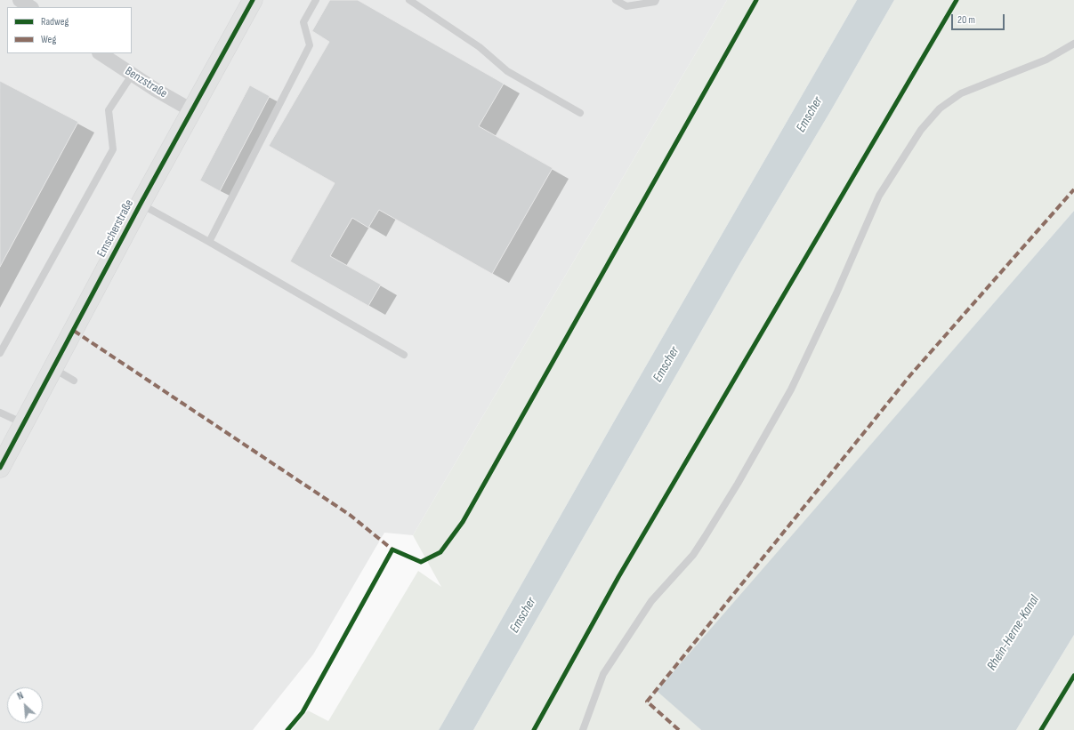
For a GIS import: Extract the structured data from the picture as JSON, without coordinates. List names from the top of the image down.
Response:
{
  "streets": {
    "street": ["Benzstraße", "Emscherstraße"]
  },
  "crossings": [
    ["Benzstraße", "Emscherstraße"]
  ],
  "water": ["Emscher", "Rhein-Herne-Kanal"],
  "legend": ["Radweg", "Weg"],
  "scale_bar": "20 m",
  "north": "top left"
}
